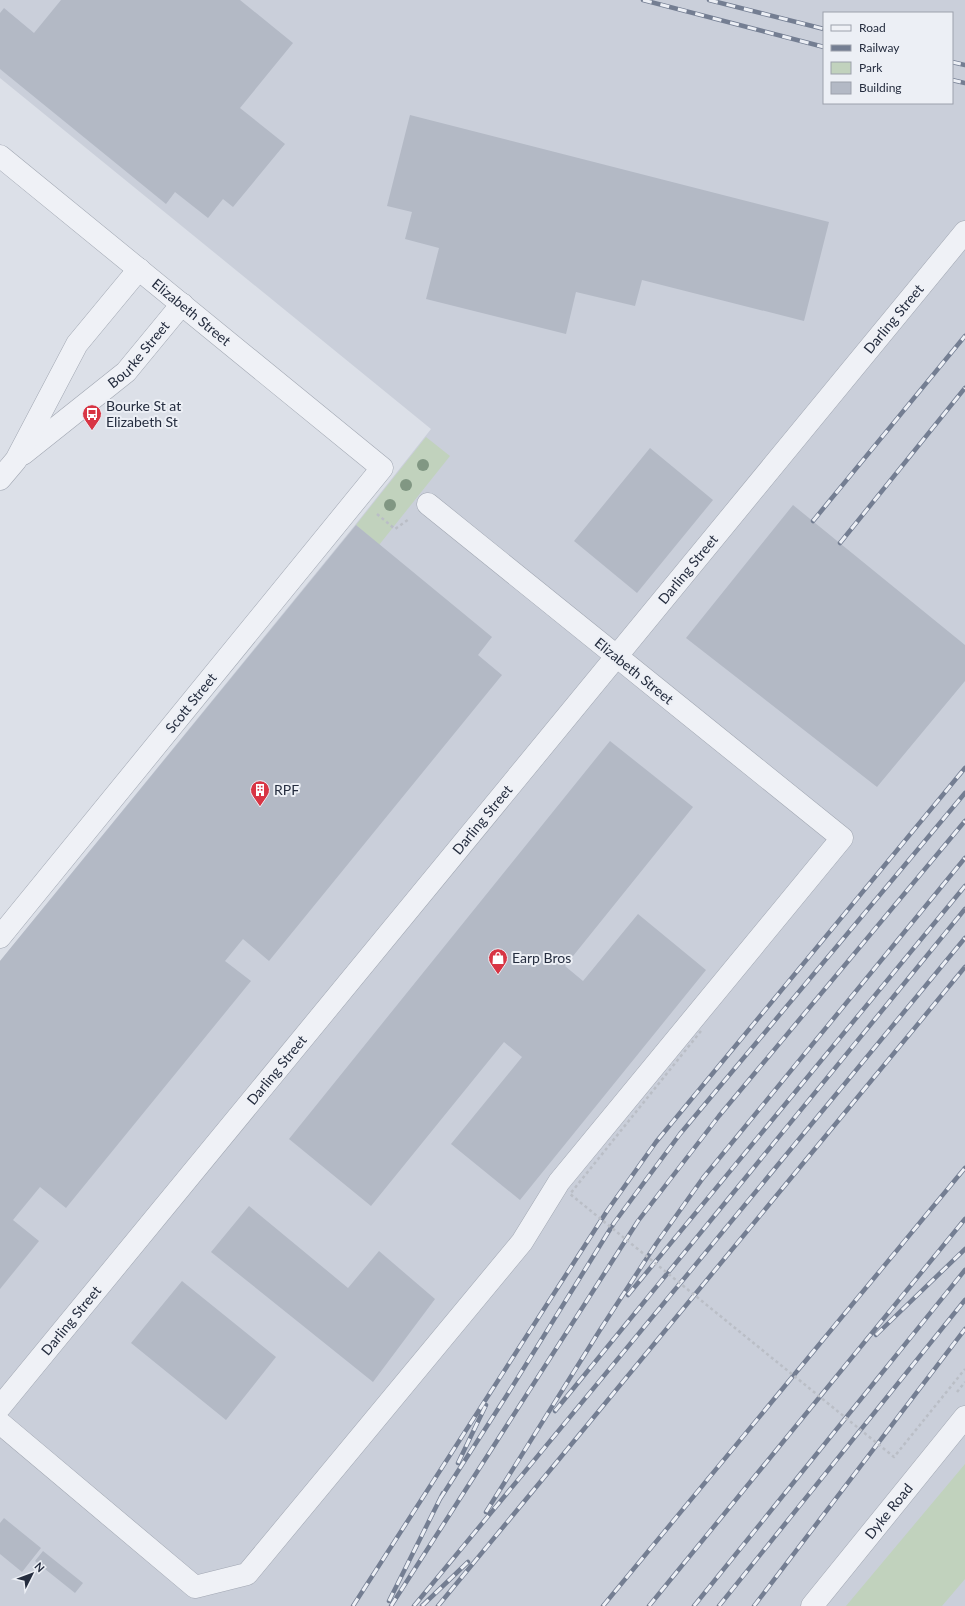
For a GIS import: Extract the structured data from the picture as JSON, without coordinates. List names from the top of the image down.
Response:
{
  "streets": {
    "street": [
      "Elizabeth Street",
      "Darling Street",
      "Bourke Street",
      "Scott Street",
      "Dyke Road"
    ]
  },
  "crossings": [
    ["Elizabeth Street", "Darling Street"],
    ["Elizabeth Street", "Bourke Street"],
    ["Elizabeth Street", "Scott Street"]
  ],
  "places": {
    "bus stop": ["Bourke St at Elizabeth St"],
    "building": ["RPF"],
    "shop": ["Earp Bros"]
  },
  "legend": [
    "Road",
    "Railway",
    "Park",
    "Building"
  ],
  "north": "top right"
}
